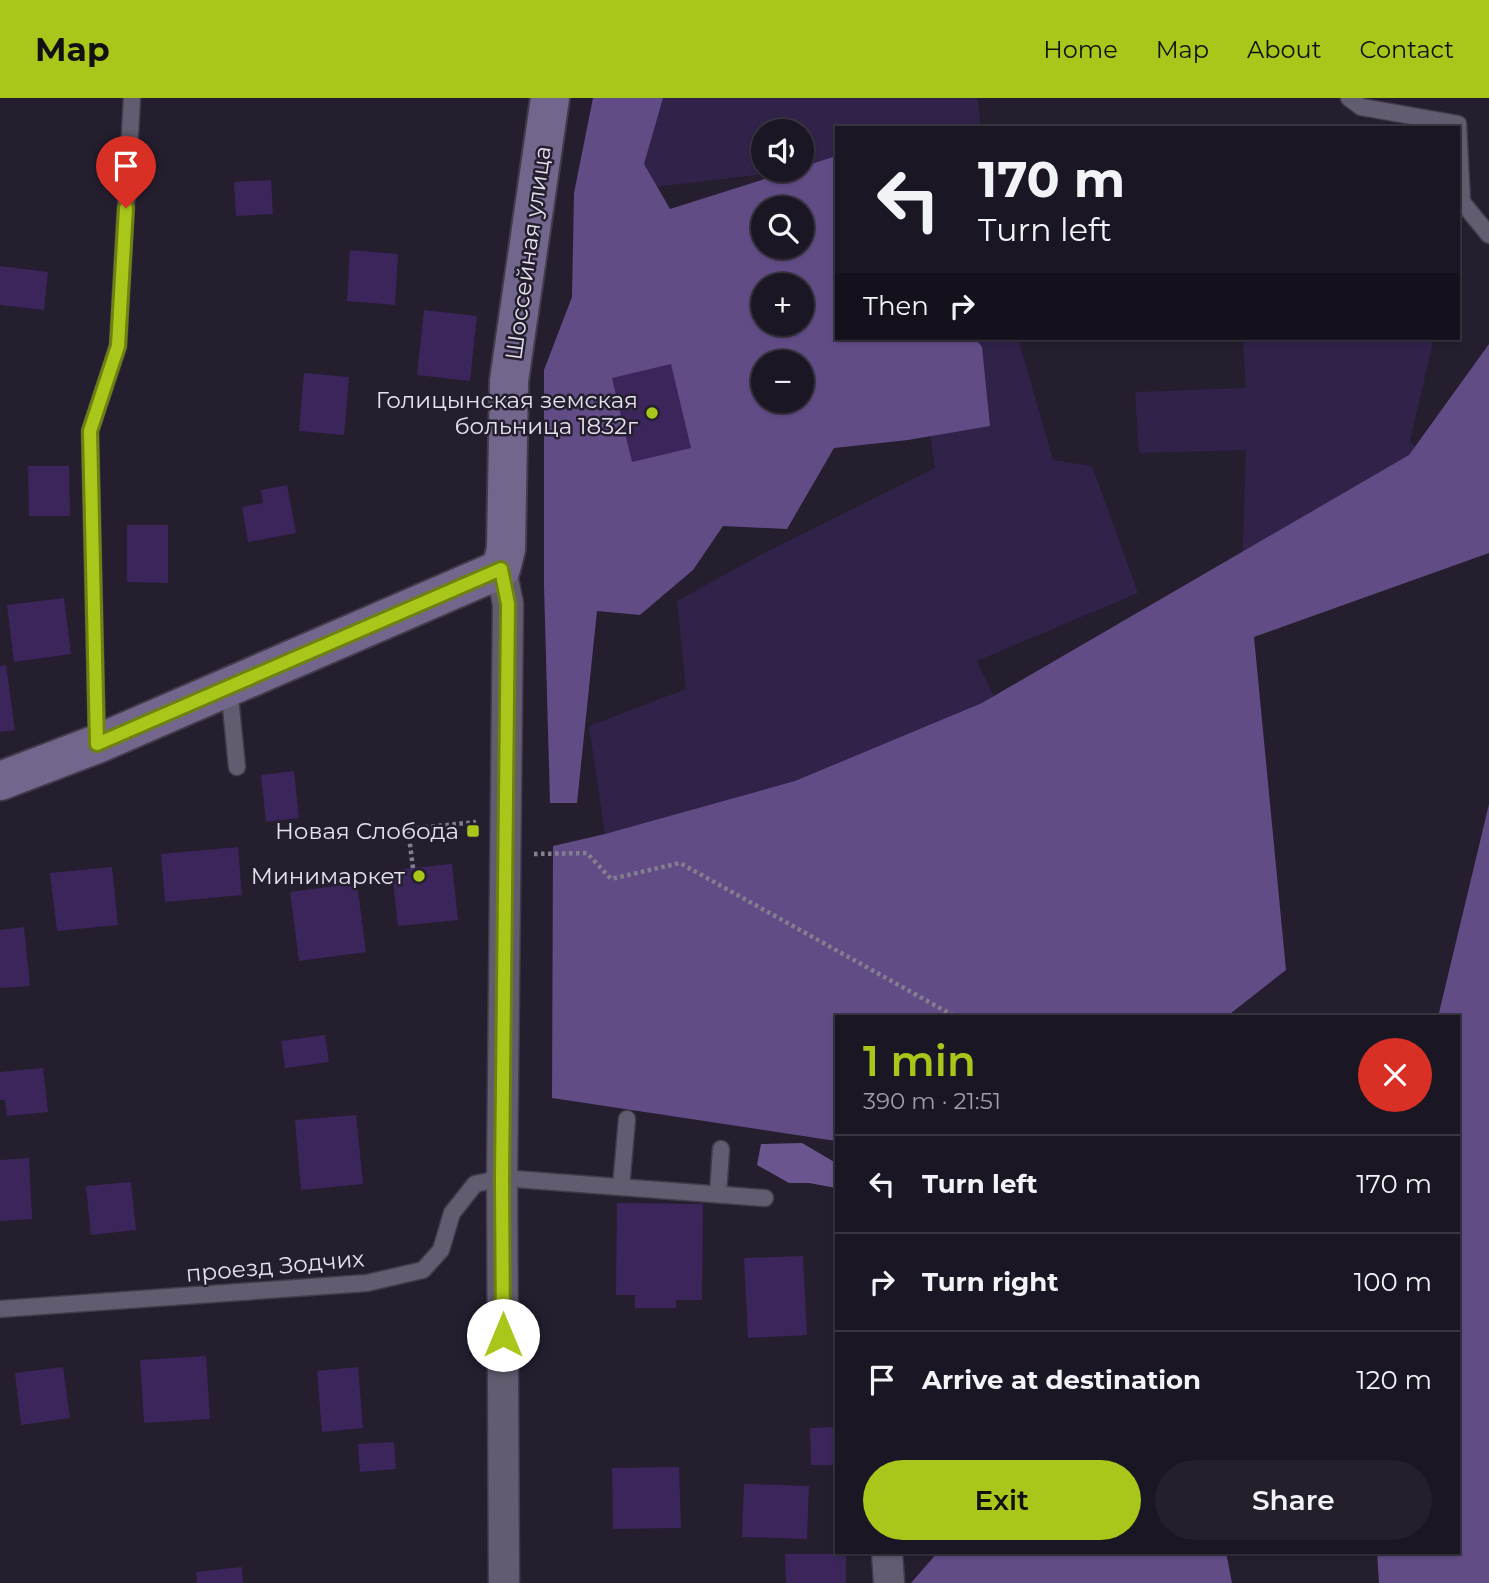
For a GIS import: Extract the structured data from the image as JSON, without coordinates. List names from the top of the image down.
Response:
{
  "streets": {
    "street": ["Шоссейная улица"],
    "lane": ["проезд Зодчих"]
  },
  "crossings": [
    ["Шоссейная улица", "проезд Зодчих"]
  ],
  "places": {
    "other": ["Голицынская земская больница 1832г", "Минимаркет"],
    "transit": ["Новая Слобода"]
  },
  "page": {
    "header": "Map",
    "nav": [
      "Home",
      "Map",
      "About",
      "Contact"
    ],
    "map_buttons": ["+", "−"],
    "turn": ["170 m", "Turn left"],
    "then": "Then",
    "heading": ["1 min", "390 m · 21:51"],
    "list": [
      {
        "name": "Turn left",
        "value": "170 m"
      },
      {
        "name": "Turn right",
        "value": "100 m"
      },
      {
        "name": "Arrive at destination",
        "value": "120 m"
      }
    ],
    "buttons": ["Exit", "Share"]
  }
}
